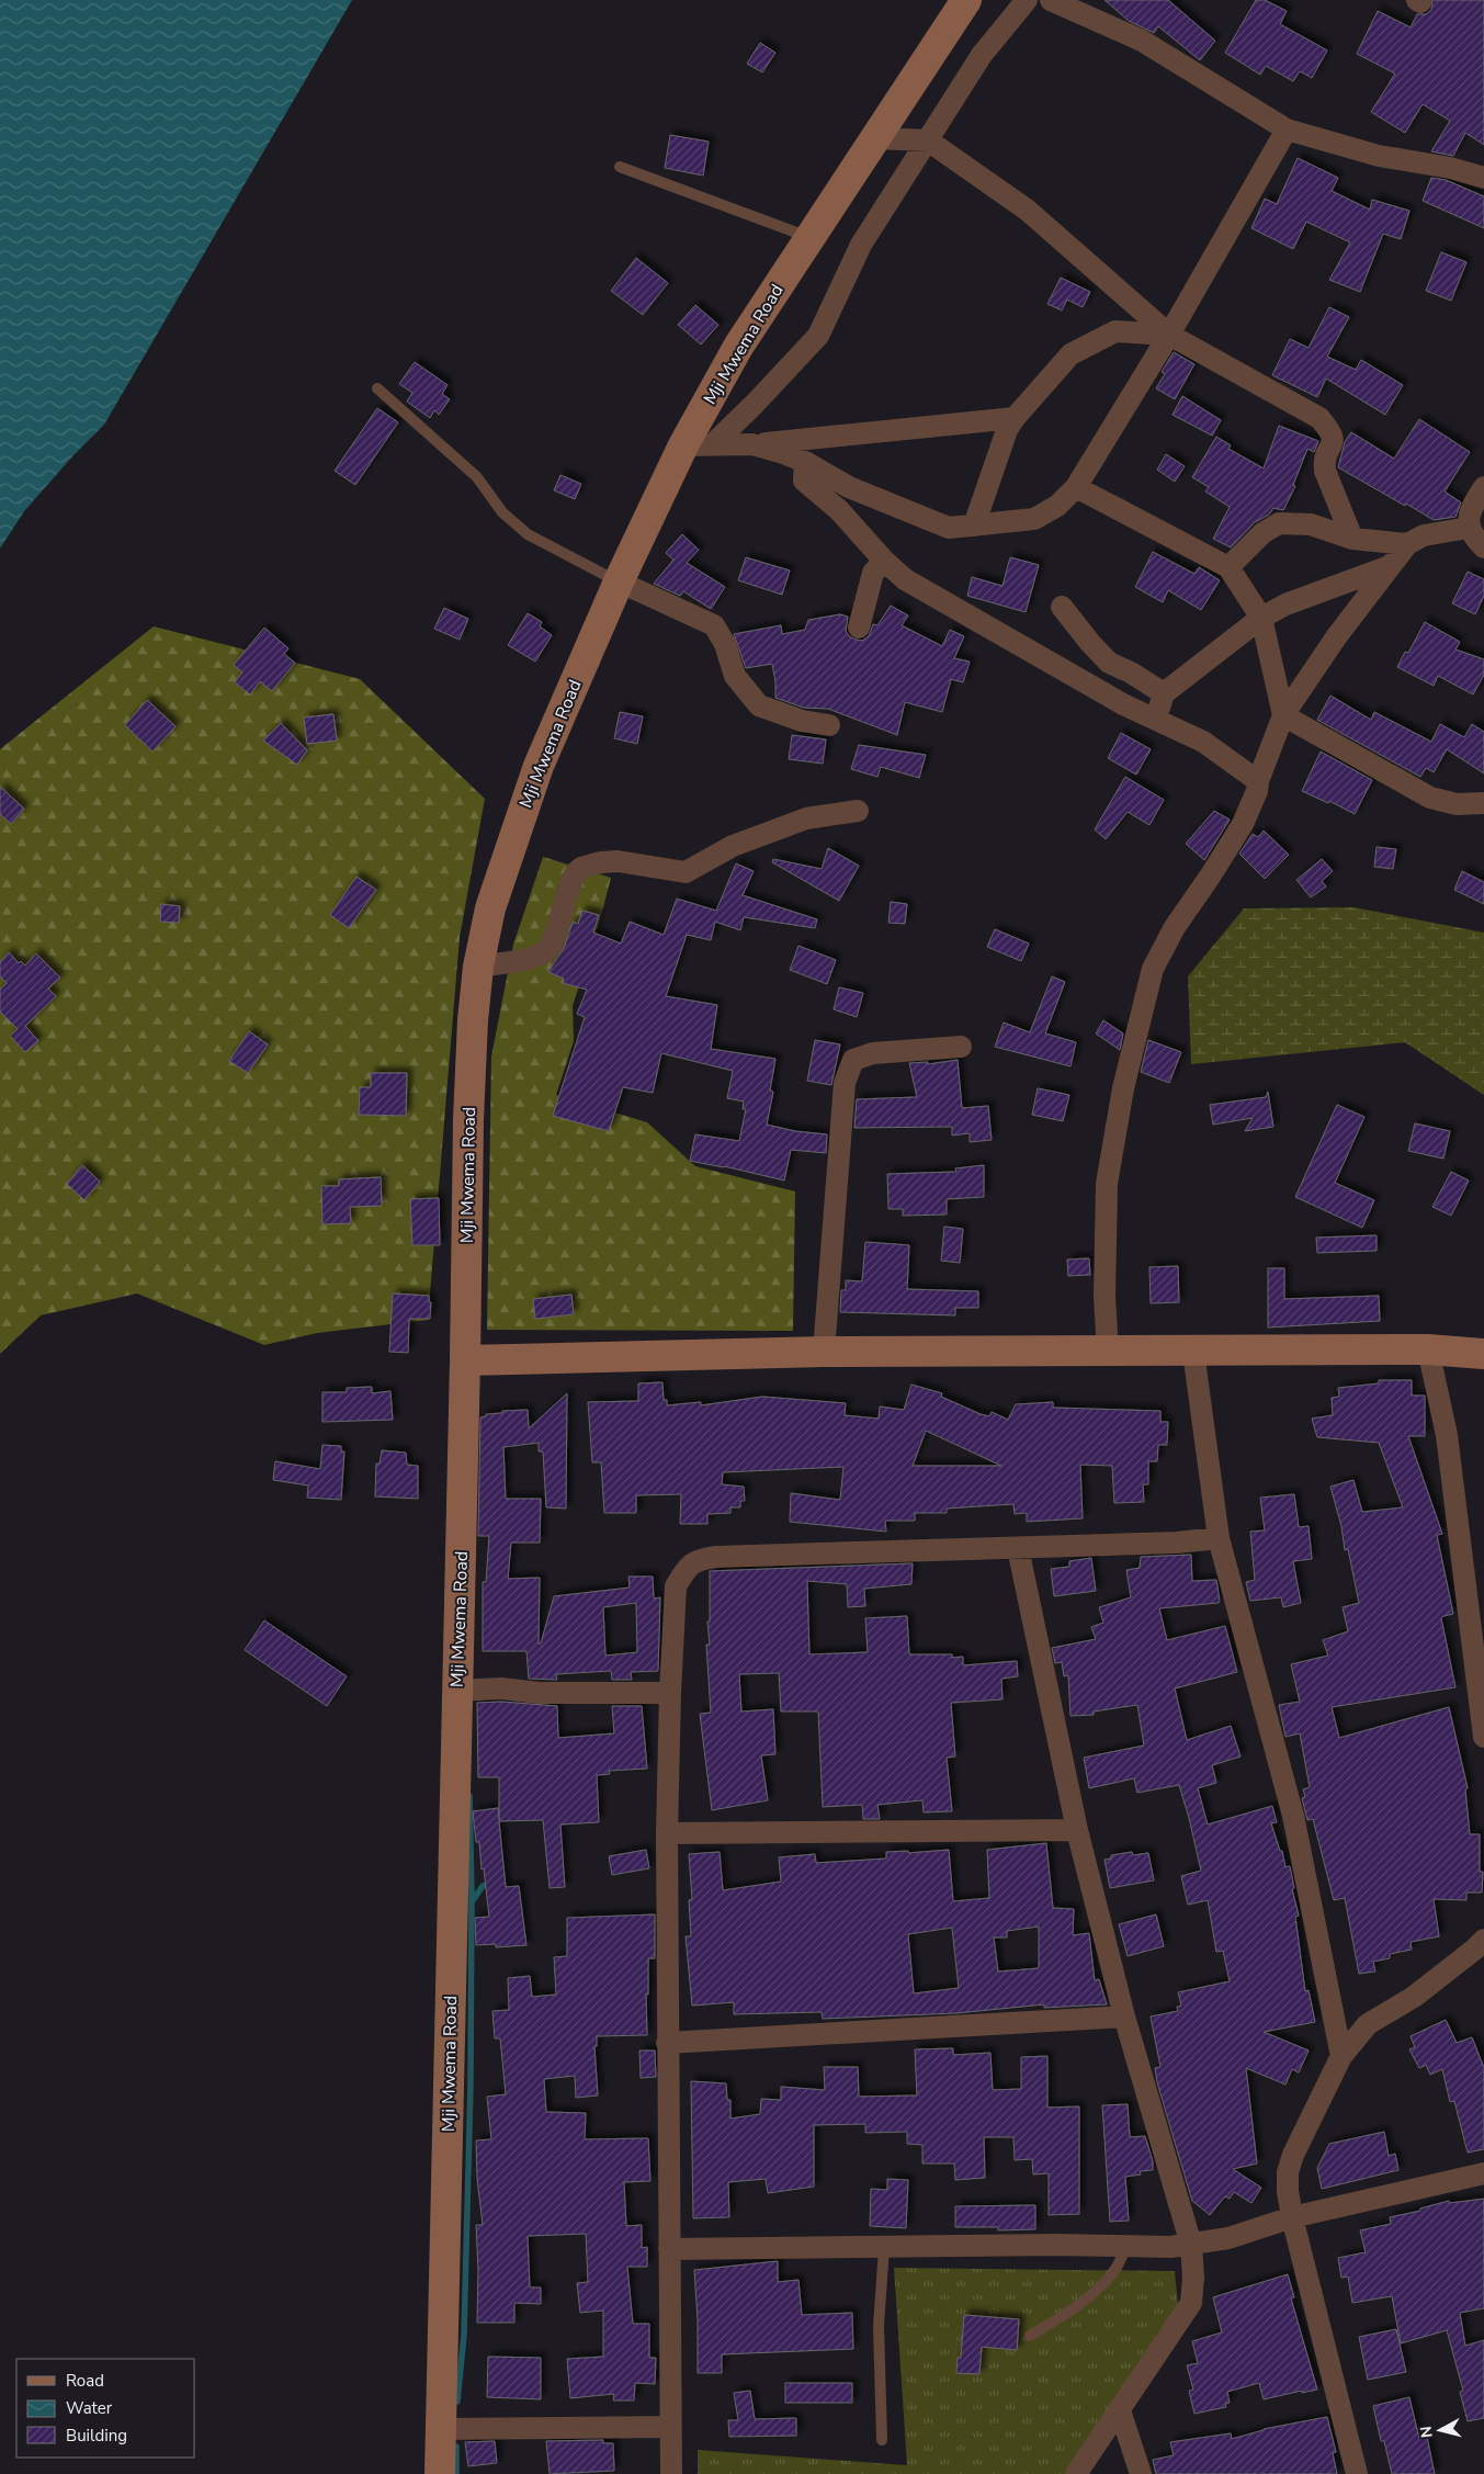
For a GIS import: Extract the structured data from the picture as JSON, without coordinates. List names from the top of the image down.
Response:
{
  "streets": {
    "main road": ["Mji Mwema Road"]
  },
  "legend": ["Road", "Water", "Building"],
  "north": "left"
}
